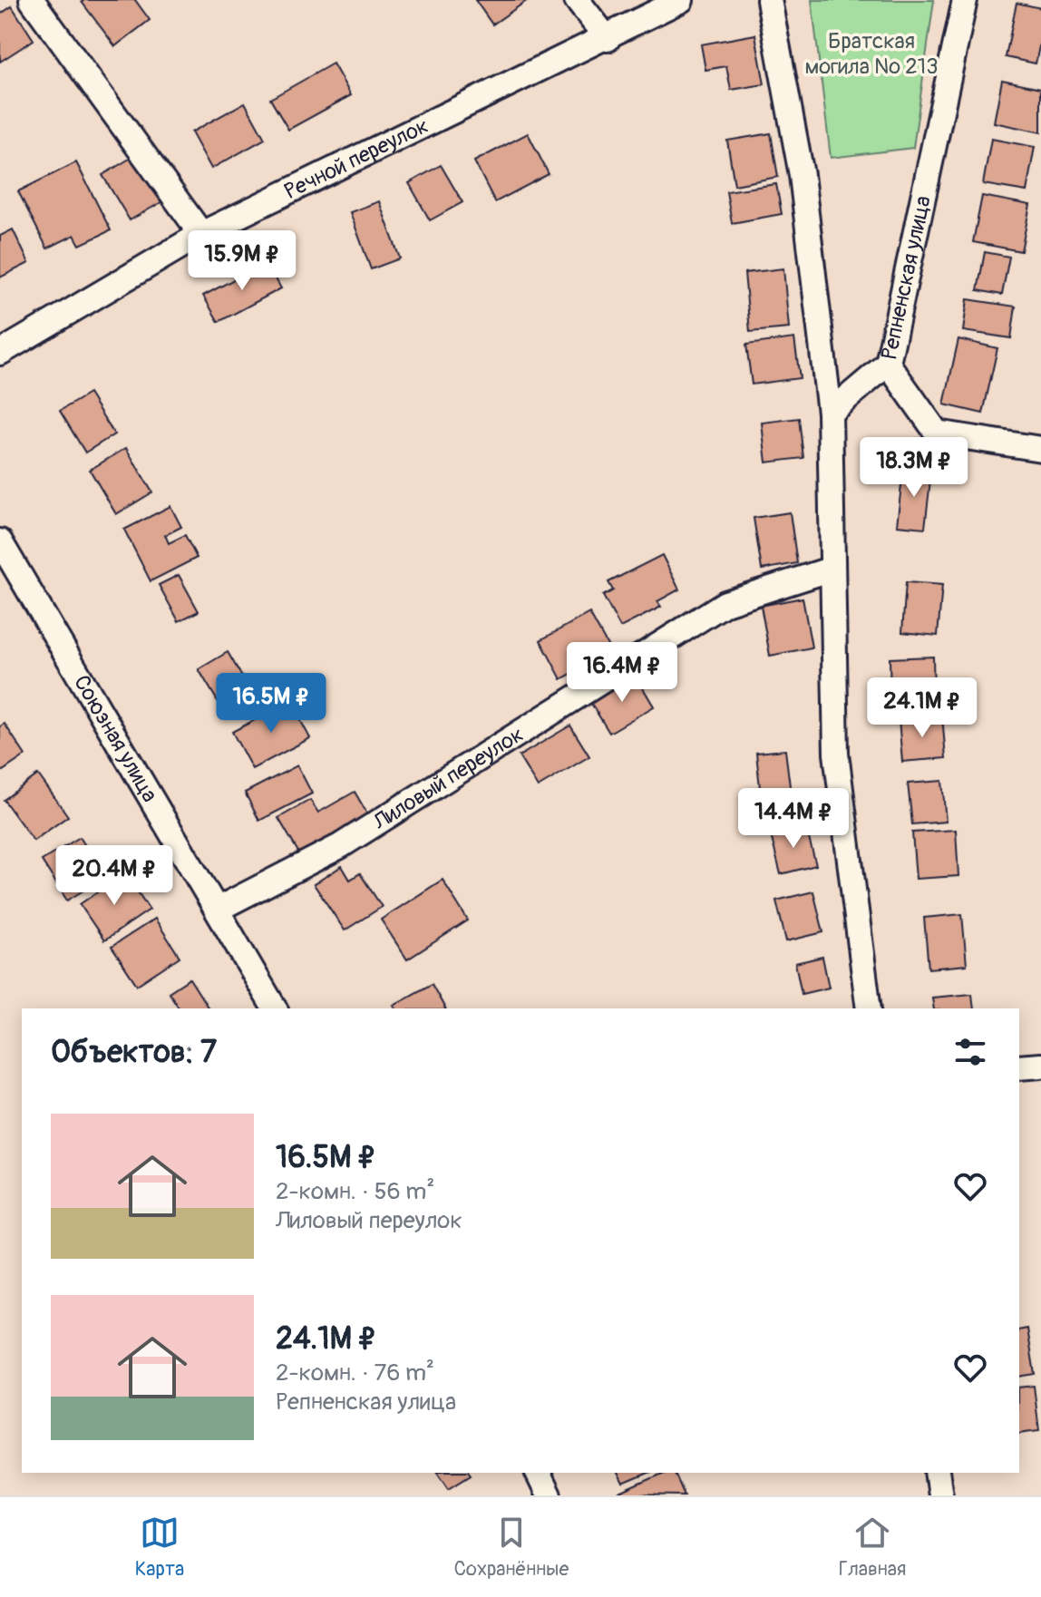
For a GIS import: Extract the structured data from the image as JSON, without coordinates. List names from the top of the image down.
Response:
{
  "streets": {
    "street": [
      "Речной переулок",
      "Репненская улица",
      "Союзная улица",
      "Лиловый переулок"
    ]
  },
  "crossings": [
    ["Союзная улица", "Лиловый переулок"]
  ],
  "parks": ["Братская могила № 213"],
  "page": {
    "price": [
      "15.9M ₽",
      "18.3M ₽",
      "16.4M ₽",
      "16.5M ₽",
      "24.1M ₽",
      "14.4M ₽",
      "20.4M ₽"
    ],
    "heading": "Объектов: 7",
    "list": [
      {
        "name": "16.5M ₽",
        "note": "2-комн. · 56 m² · Лиловый переулок"
      },
      {
        "name": "24.1M ₽",
        "note": "2-комн. · 76 m² · Репненская улица"
      }
    ],
    "tabs": ["Карта", "Сохранённые", "Главная"]
  }
}
